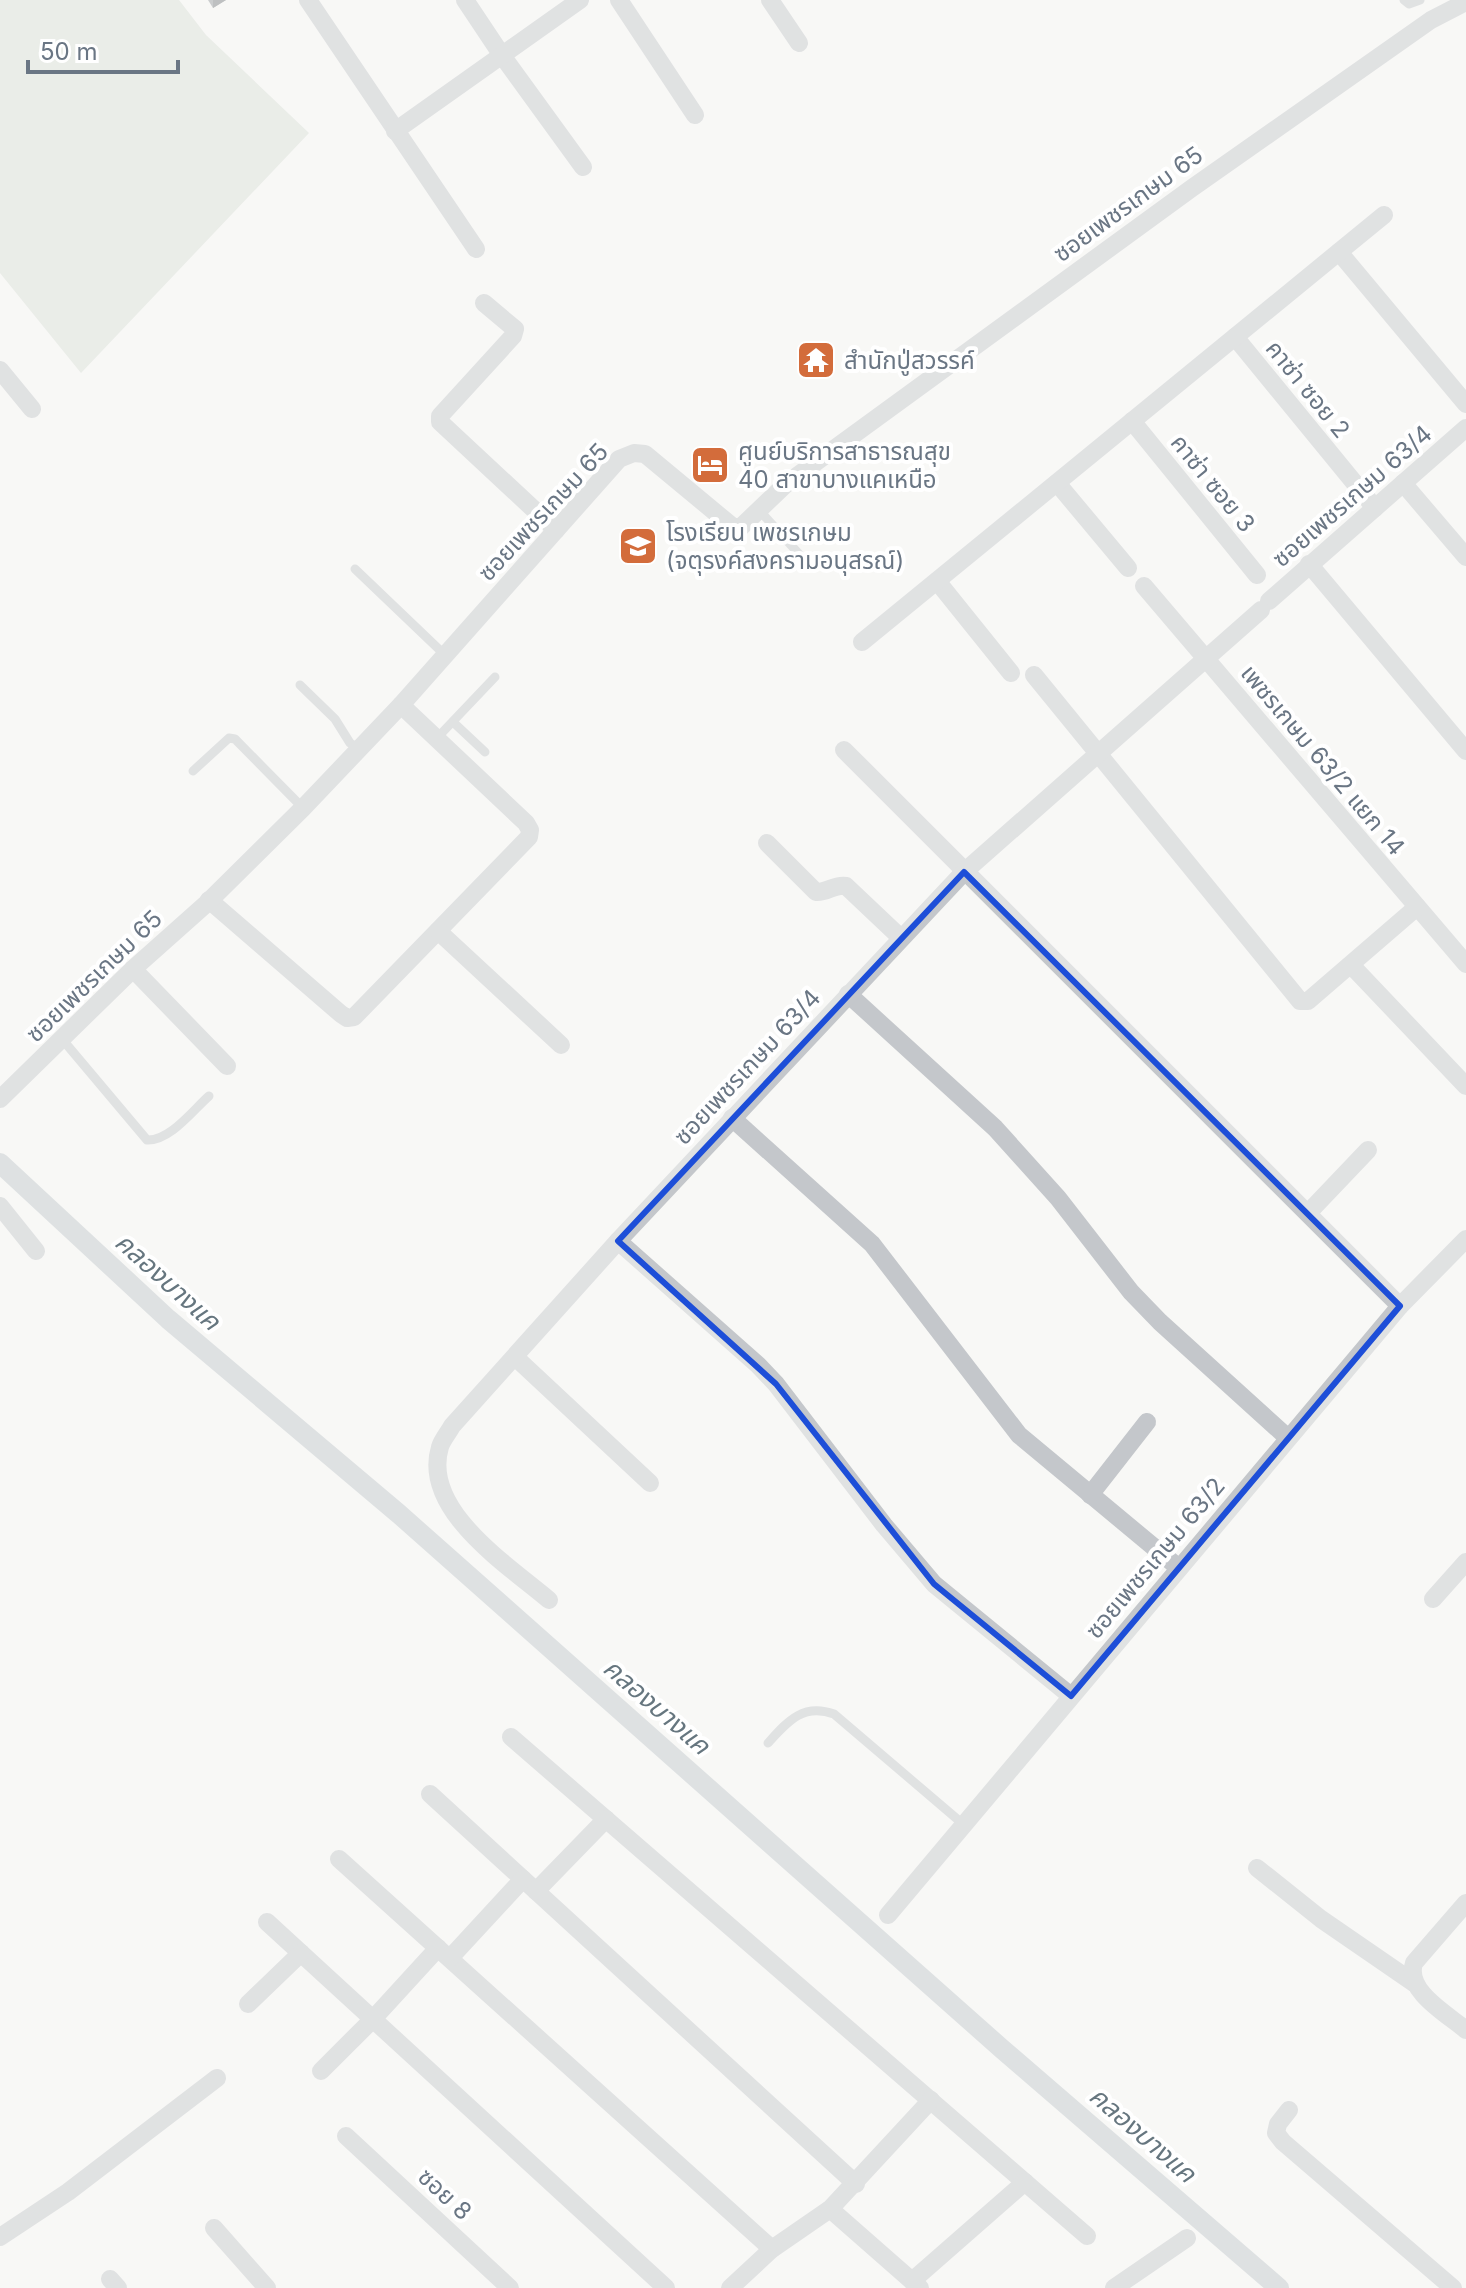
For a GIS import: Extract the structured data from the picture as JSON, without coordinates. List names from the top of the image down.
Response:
{
  "streets": {
    "street": [
      "ซอยเพชรเกษม 65",
      "คาซ่า ซอย 2",
      "คาซ่า ซอย 3",
      "ซอยเพชรเกษม 63/4",
      "เพชรเกษม 63/2 แยก 14",
      "ซอยเพชรเกษม 63/2",
      "ซอย 8"
    ]
  },
  "crossings": [
    ["คาซ่า ซอย 2", "ซอยเพชรเกษม 63/4"],
    ["ซอยเพชรเกษม 63/4", "เพชรเกษม 63/2 แยก 14"]
  ],
  "water": ["คลองบางแค"],
  "places": {
    "temple": ["สำนักปู่สวรรค์"],
    "hotel": ["ศูนย์บริการสาธารณสุข 40 สาขาบางแคเหนือ"],
    "school or university": ["โรงเรียน เพชรเกษม (จตุรงค์สงครามอนุสรณ์)"]
  },
  "scale_bar": "50 m"
}
